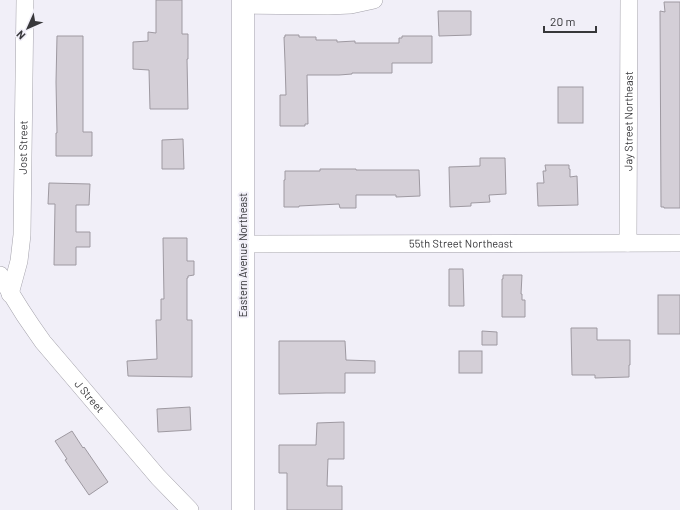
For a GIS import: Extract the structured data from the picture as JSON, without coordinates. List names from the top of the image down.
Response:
{
  "streets": {
    "main road": ["Eastern Avenue Northeast"],
    "street": [
      "Jay Street Northeast",
      "Jost Street",
      "55th Street Northeast",
      "J Street"
    ]
  },
  "crossings": [
    ["Jay Street Northeast", "55th Street Northeast"],
    ["Jost Street", "J Street"],
    ["55th Street Northeast", "Eastern Avenue Northeast"]
  ],
  "scale_bar": "20 m",
  "north": "bottom left"
}
